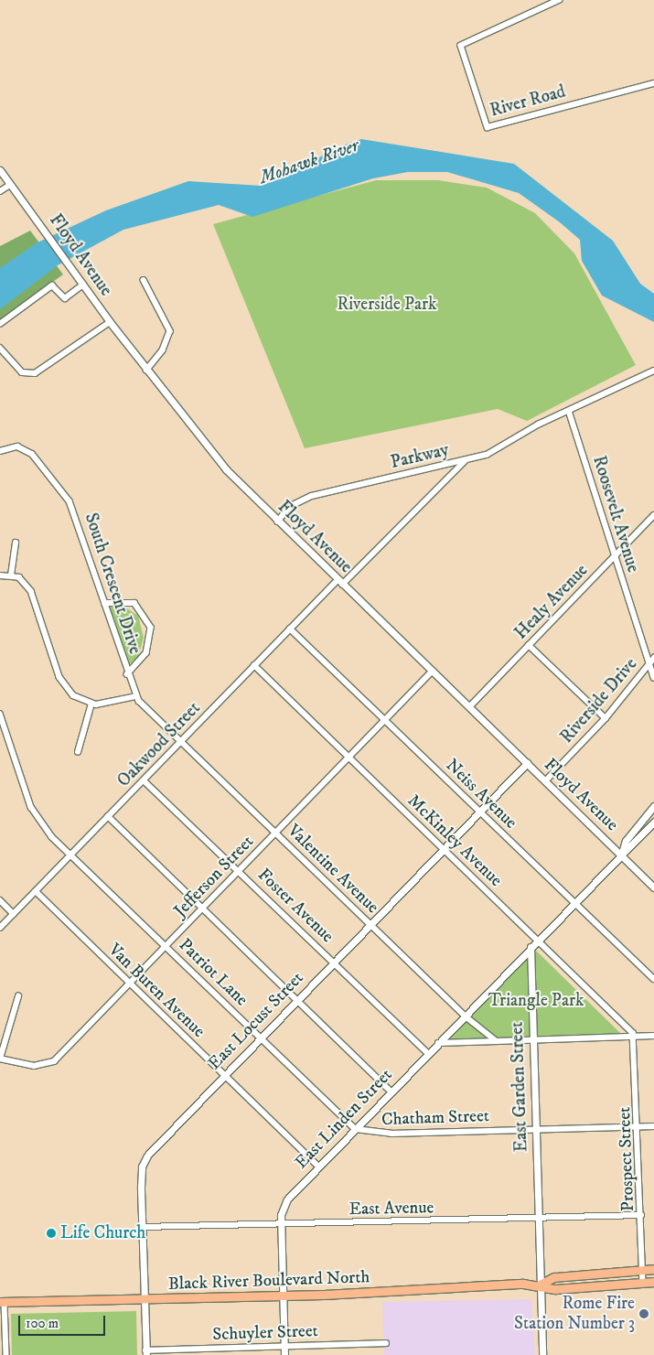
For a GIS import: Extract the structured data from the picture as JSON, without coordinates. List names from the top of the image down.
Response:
{
  "streets": {
    "main road": ["Black River Boulevard North"],
    "street": [
      "River Road",
      "Floyd Avenue",
      "Parkway",
      "Roosevelt Avenue",
      "South Crescent Drive",
      "Healy Avenue",
      "Riverside Drive",
      "Oakwood Street",
      "Neiss Avenue",
      "McKinley Avenue",
      "Valentine Avenue",
      "Jefferson Street",
      "Foster Avenue",
      "Patriot Lane",
      "Van Buren Avenue",
      "East Locust Street",
      "East Garden Street",
      "Chatham Street",
      "East Linden Street",
      "Prospect Street",
      "East Avenue",
      "Schuyler Street"
    ]
  },
  "crossings": [
    ["Floyd Avenue", "Parkway"],
    ["Floyd Avenue", "Healy Avenue"],
    ["Floyd Avenue", "Riverside Drive"],
    ["Floyd Avenue", "Oakwood Street"],
    ["Floyd Avenue", "Jefferson Street"],
    ["Floyd Avenue", "East Locust Street"],
    ["Parkway", "Roosevelt Avenue"],
    ["Parkway", "Oakwood Street"],
    ["Roosevelt Avenue", "Healy Avenue"],
    ["Roosevelt Avenue", "Riverside Drive"],
    ["South Crescent Drive", "Valentine Avenue"],
    ["Oakwood Street", "Neiss Avenue"],
    ["Oakwood Street", "McKinley Avenue"],
    ["Oakwood Street", "Valentine Avenue"],
    ["Oakwood Street", "Foster Avenue"],
    ["Oakwood Street", "Patriot Lane"],
    ["Oakwood Street", "Van Buren Avenue"],
    ["Neiss Avenue", "Jefferson Street"],
    ["Neiss Avenue", "East Locust Street"],
    ["McKinley Avenue", "Jefferson Street"],
    ["McKinley Avenue", "East Locust Street"],
    ["McKinley Avenue", "Prospect Street"],
    ["Valentine Avenue", "Jefferson Street"],
    ["Valentine Avenue", "East Locust Street"],
    ["Valentine Avenue", "East Linden Street"],
    ["Jefferson Street", "Foster Avenue"],
    ["Jefferson Street", "Patriot Lane"],
    ["Jefferson Street", "Van Buren Avenue"],
    ["Foster Avenue", "East Locust Street"],
    ["Foster Avenue", "East Linden Street"],
    ["Patriot Lane", "East Locust Street"],
    ["Patriot Lane", "Chatham Street"],
    ["Patriot Lane", "East Linden Street"],
    ["Van Buren Avenue", "East Locust Street"],
    ["Van Buren Avenue", "East Linden Street"],
    ["East Locust Street", "East Avenue"],
    ["East Locust Street", "Black River Boulevard North"],
    ["East Locust Street", "Schuyler Street"],
    ["East Garden Street", "Chatham Street"],
    ["East Garden Street", "East Linden Street"],
    ["East Garden Street", "East Avenue"],
    ["East Garden Street", "Black River Boulevard North"],
    ["Chatham Street", "East Linden Street"],
    ["Chatham Street", "Prospect Street"],
    ["East Linden Street", "East Avenue"],
    ["East Linden Street", "Black River Boulevard North"],
    ["East Linden Street", "Schuyler Street"],
    ["Prospect Street", "East Avenue"],
    ["Prospect Street", "Black River Boulevard North"]
  ],
  "water": ["Mohawk River"],
  "parks": ["Riverside Park", "Triangle Park"],
  "places": ["Life Church", "Rome Fire Station Number 3"],
  "scale_bar": "100 m"
}
